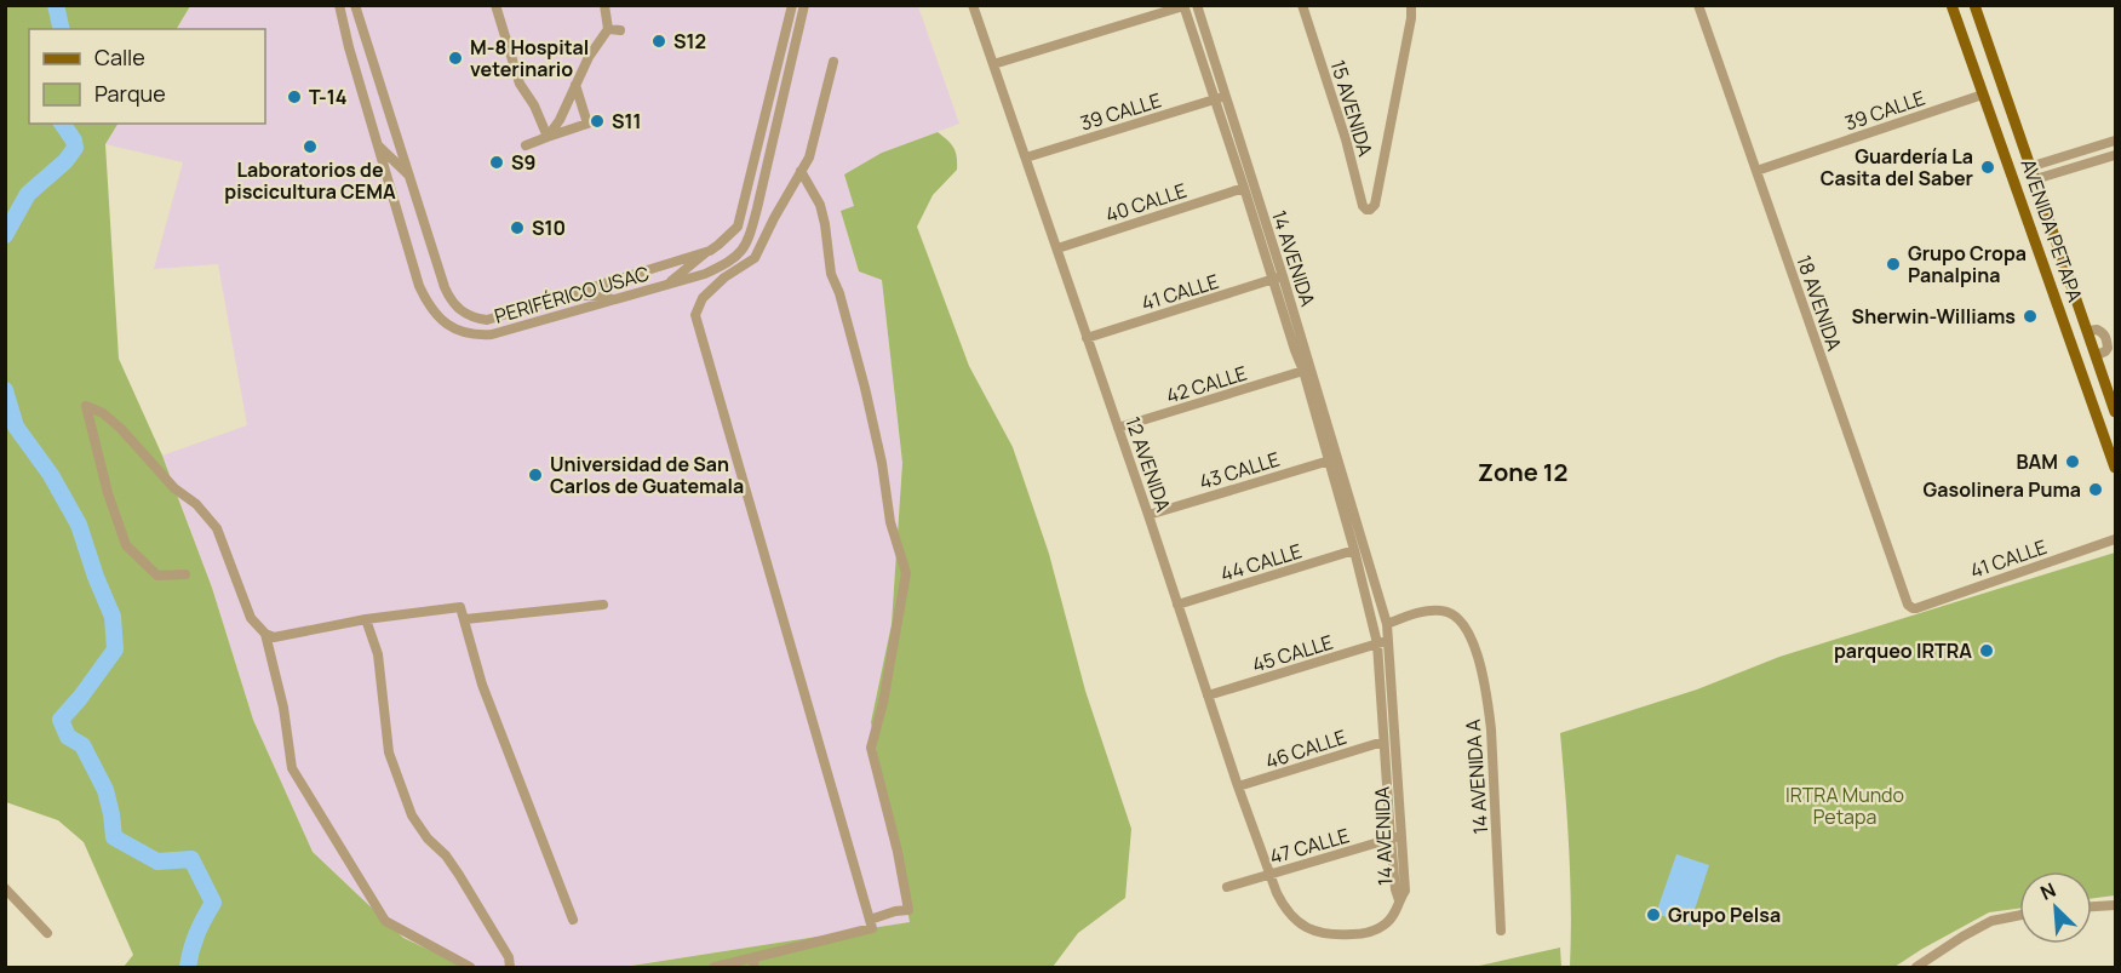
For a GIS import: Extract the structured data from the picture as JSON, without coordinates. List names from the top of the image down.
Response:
{
  "streets": {
    "main road": ["AVENIDA PETAPA"],
    "street": [
      "15 AVENIDA",
      "39 CALLE",
      "40 CALLE",
      "14 AVENIDA",
      "41 CALLE",
      "PERIFÉRICO USAC",
      "18 AVENIDA",
      "42 CALLE",
      "12 AVENIDA",
      "43 CALLE",
      "44 CALLE",
      "45 CALLE",
      "46 CALLE",
      "14 AVENIDA A",
      "47 CALLE"
    ]
  },
  "crossings": [
    ["39 CALLE", "AVENIDA PETAPA"],
    ["39 CALLE", "14 AVENIDA"],
    ["39 CALLE", "18 AVENIDA"],
    ["39 CALLE", "12 AVENIDA"],
    ["40 CALLE", "14 AVENIDA"],
    ["40 CALLE", "12 AVENIDA"],
    ["14 AVENIDA", "41 CALLE"],
    ["14 AVENIDA", "42 CALLE"],
    ["14 AVENIDA", "12 AVENIDA"],
    ["14 AVENIDA", "43 CALLE"],
    ["14 AVENIDA", "44 CALLE"],
    ["14 AVENIDA", "45 CALLE"],
    ["14 AVENIDA", "46 CALLE"],
    ["14 AVENIDA", "14 AVENIDA A"],
    ["14 AVENIDA", "47 CALLE"],
    ["41 CALLE", "18 AVENIDA"],
    ["41 CALLE", "12 AVENIDA"],
    ["42 CALLE", "12 AVENIDA"],
    ["12 AVENIDA", "43 CALLE"],
    ["12 AVENIDA", "44 CALLE"],
    ["12 AVENIDA", "45 CALLE"],
    ["12 AVENIDA", "46 CALLE"],
    ["12 AVENIDA", "47 CALLE"]
  ],
  "districts": ["Zone 12"],
  "parks": ["IRTRA Mundo Petapa"],
  "places": [
    "S12",
    "M-8 Hospital veterinario",
    "T-14",
    "S11",
    "Laboratorios de piscicultura CEMA",
    "S9",
    "Guardería La Casita del Saber",
    "S10",
    "Grupo Cropa Panalpina",
    "Sherwin-Williams",
    "BAM",
    "Universidad de San Carlos de Guatemala",
    "Gasolinera Puma",
    "parqueo IRTRA",
    "Grupo Pelsa"
  ],
  "legend": ["Calle", "Parque"],
  "north": "top left"
}
